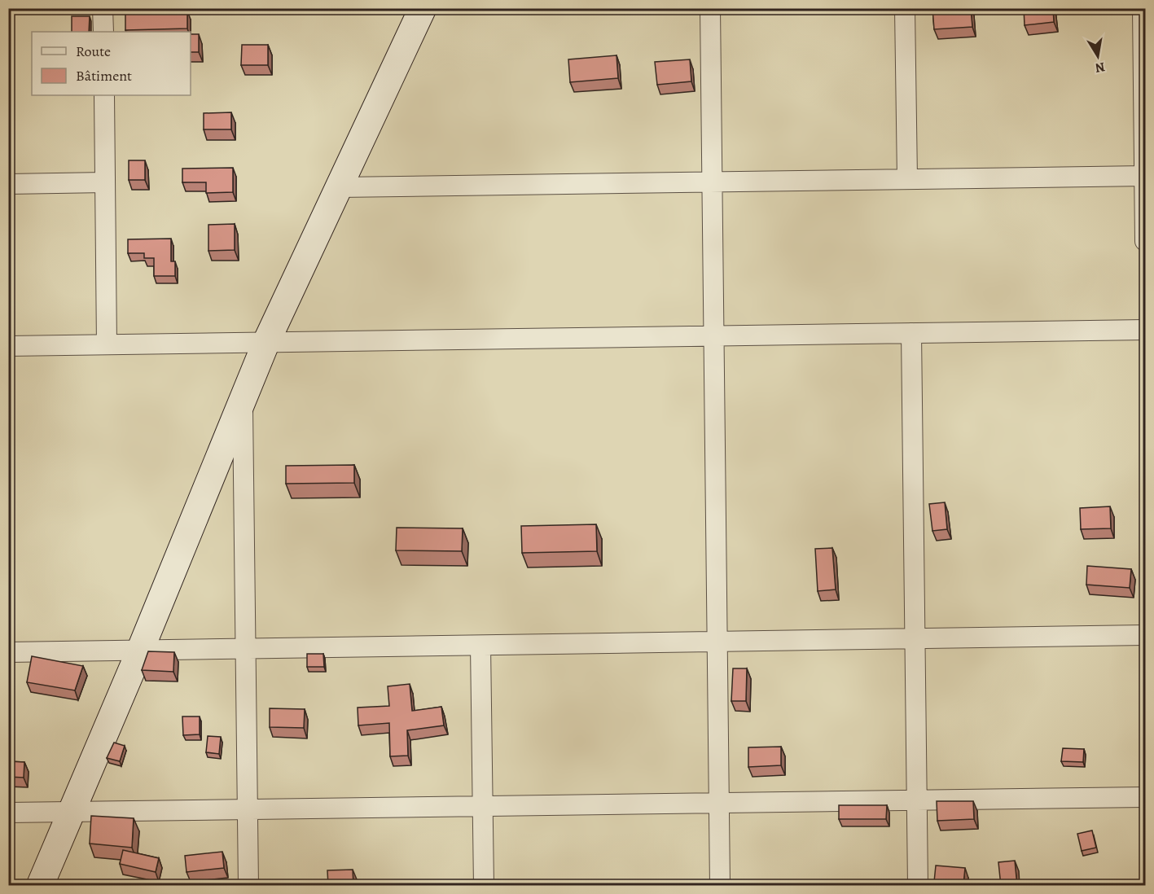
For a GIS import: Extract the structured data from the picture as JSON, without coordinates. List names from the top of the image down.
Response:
{
  "legend": ["Route", "Bâtiment"],
  "north": "bottom"
}
